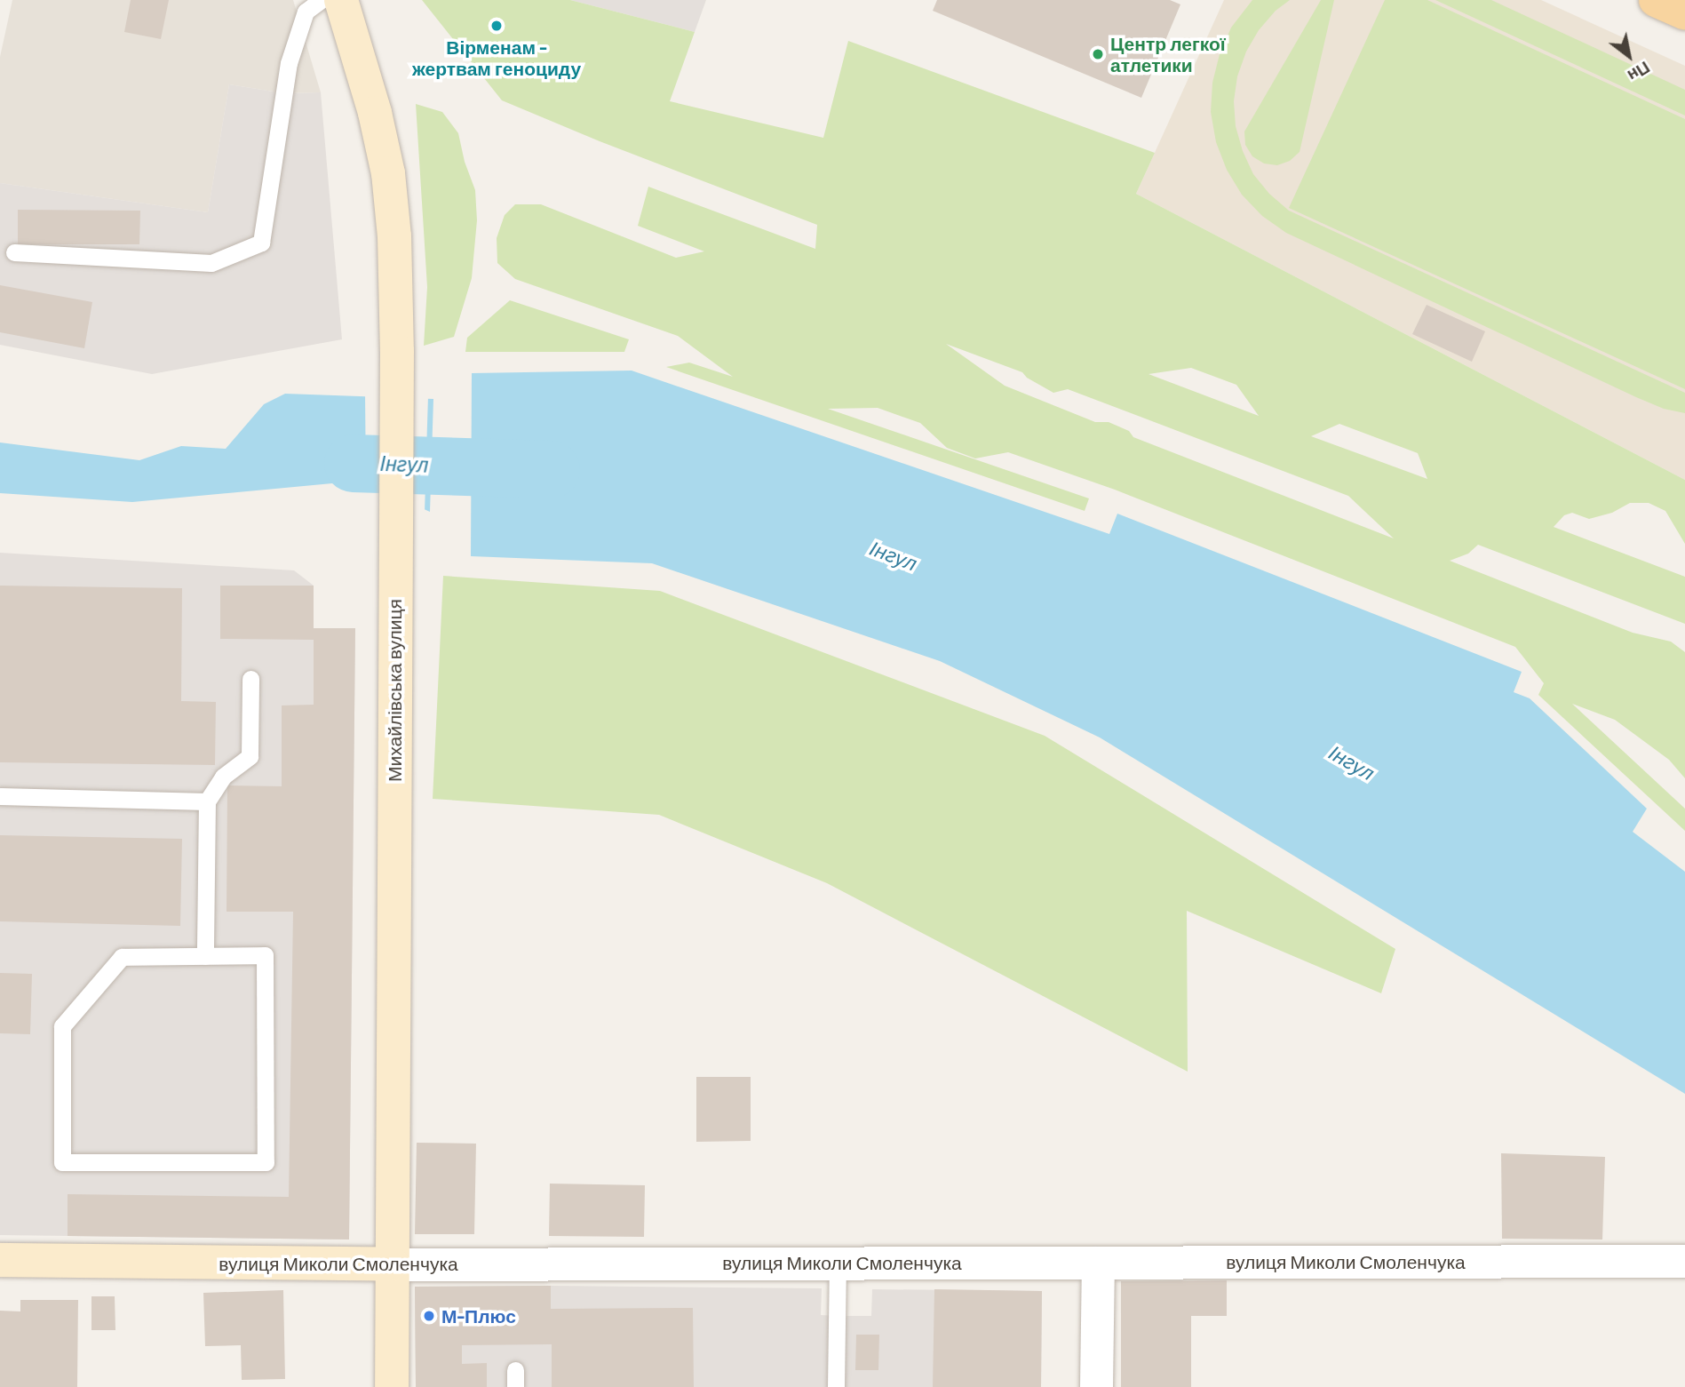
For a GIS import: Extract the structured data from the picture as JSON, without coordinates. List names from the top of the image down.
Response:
{
  "streets": {
    "street": ["Михайлівська вулиця", "вулиця Миколи Смоленчука"]
  },
  "crossings": [
    ["Михайлівська вулиця", "вулиця Миколи Смоленчука"]
  ],
  "water": ["Інгул"],
  "places": ["Вірменам - жертвам геноциду", "Центр легкої атлетики", "М-Плюс"],
  "north": "bottom right"
}
